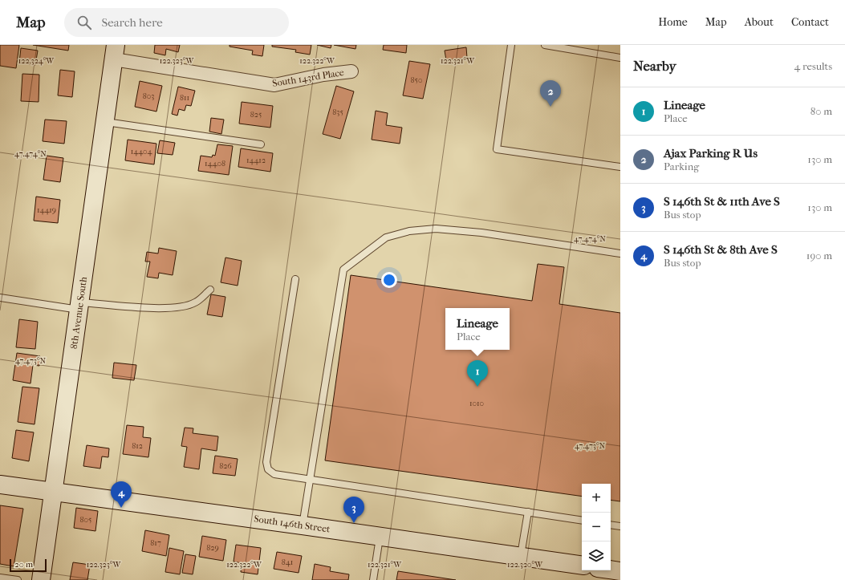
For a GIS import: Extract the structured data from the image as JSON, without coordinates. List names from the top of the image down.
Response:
{
  "streets": {
    "street": ["South 143rd Place", "8th Avenue South", "South 146th Street"]
  },
  "crossings": [
    ["South 143rd Place", "8th Avenue South"],
    ["8th Avenue South", "South 146th Street"]
  ],
  "house_numbers": [
    "850",
    "803",
    "811",
    "835",
    "825",
    "14404",
    "14412",
    "14408",
    "14419",
    "1010",
    "812",
    "826",
    "805",
    "817",
    "829",
    "841"
  ],
  "scale_bar": "20 m",
  "page": {
    "header": "Map",
    "search": "Search here",
    "nav": [
      "Home",
      "Map",
      "About",
      "Contact"
    ],
    "heading": ["Nearby", "4 results"],
    "pins": [
      "2",
      "1",
      "4",
      "3"
    ],
    "list": [
      {
        "mark": "1",
        "name": "Lineage",
        "note": "Place",
        "value": "80 m"
      },
      {
        "mark": "2",
        "name": "Ajax Parking R Us",
        "note": "Parking",
        "value": "130 m"
      },
      {
        "mark": "3",
        "name": "S 146th St & 11th Ave S",
        "note": "Bus stop",
        "value": "130 m"
      },
      {
        "mark": "4",
        "name": "S 146th St & 8th Ave S",
        "note": "Bus stop",
        "value": "190 m"
      }
    ],
    "popup": ["Lineage", "Place"],
    "map_buttons": ["+", "−"],
    "scale": "20 m"
  },
  "coordinates": [
    "122.324°W",
    "122.323°W",
    "122.322°W",
    "122.321°W",
    "47.474°N",
    "47.473°N",
    "122.320°W"
  ]
}
